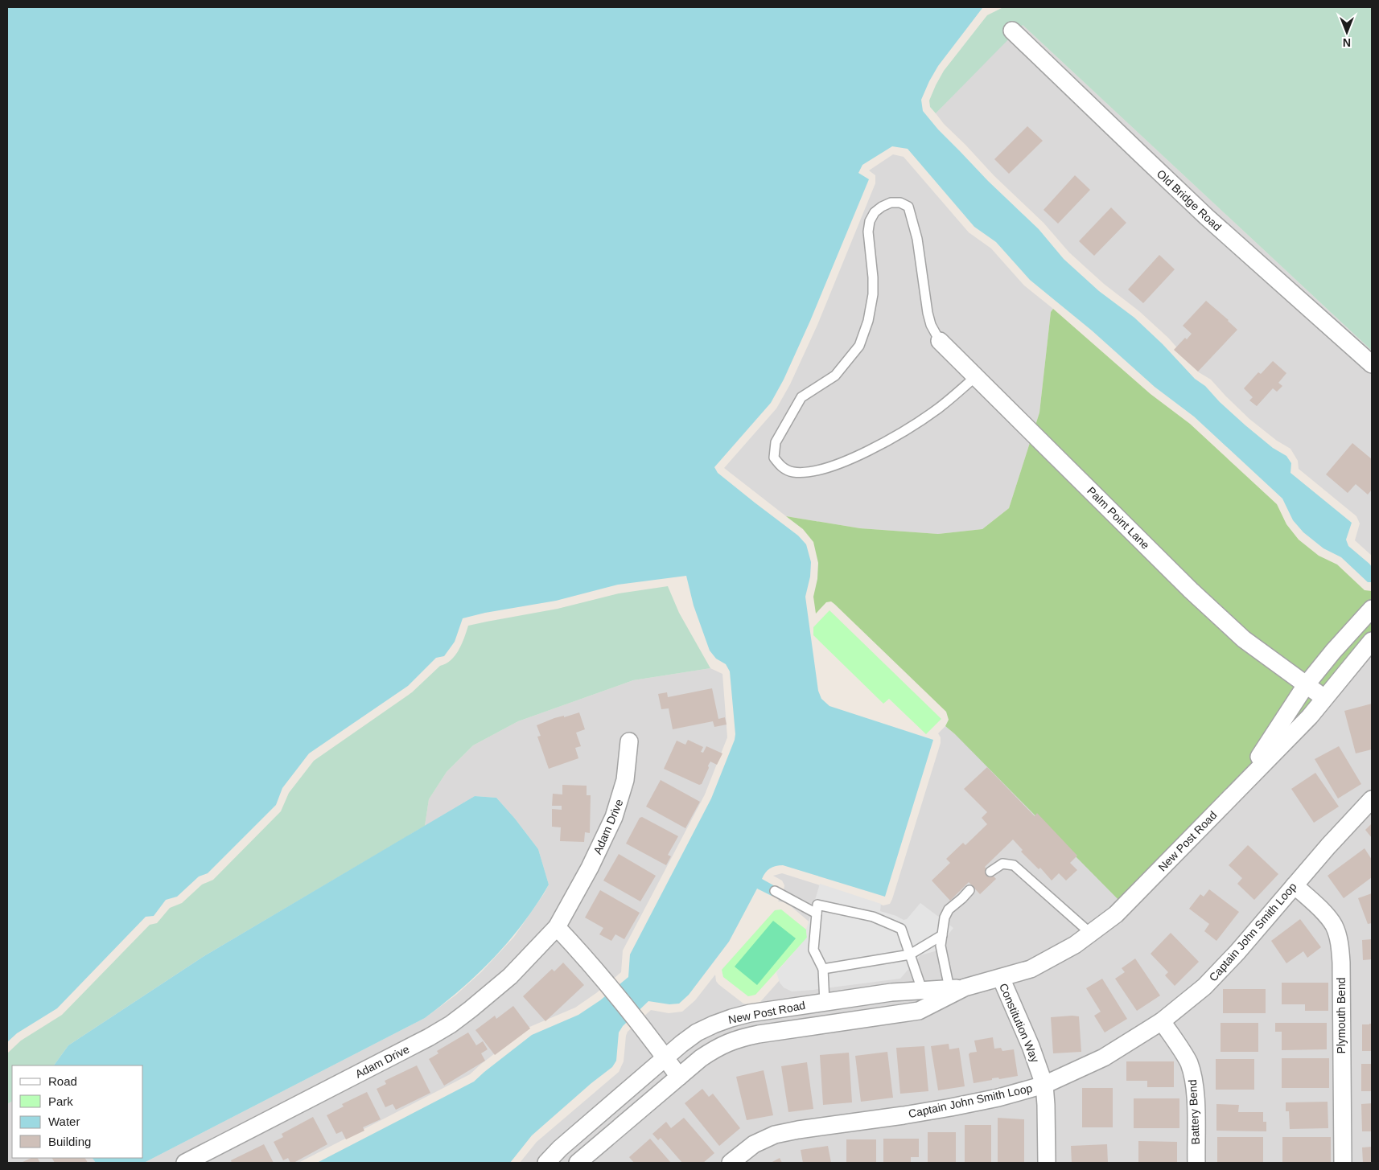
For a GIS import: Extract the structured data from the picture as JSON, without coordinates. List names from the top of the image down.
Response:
{
  "streets": {
    "street": [
      "Old Bridge Road",
      "Palm Point Lane",
      "Adam Drive",
      "New Post Road",
      "Captain John Smith Loop",
      "Plymouth Bend",
      "Constitution Way",
      "Battery Bend"
    ]
  },
  "crossings": [
    ["Palm Point Lane", "New Post Road"],
    ["New Post Road", "Constitution Way"],
    ["Captain John Smith Loop", "Plymouth Bend"],
    ["Captain John Smith Loop", "Constitution Way"],
    ["Captain John Smith Loop", "Battery Bend"]
  ],
  "legend": [
    "Road",
    "Park",
    "Water",
    "Building"
  ],
  "north": "bottom"
}
